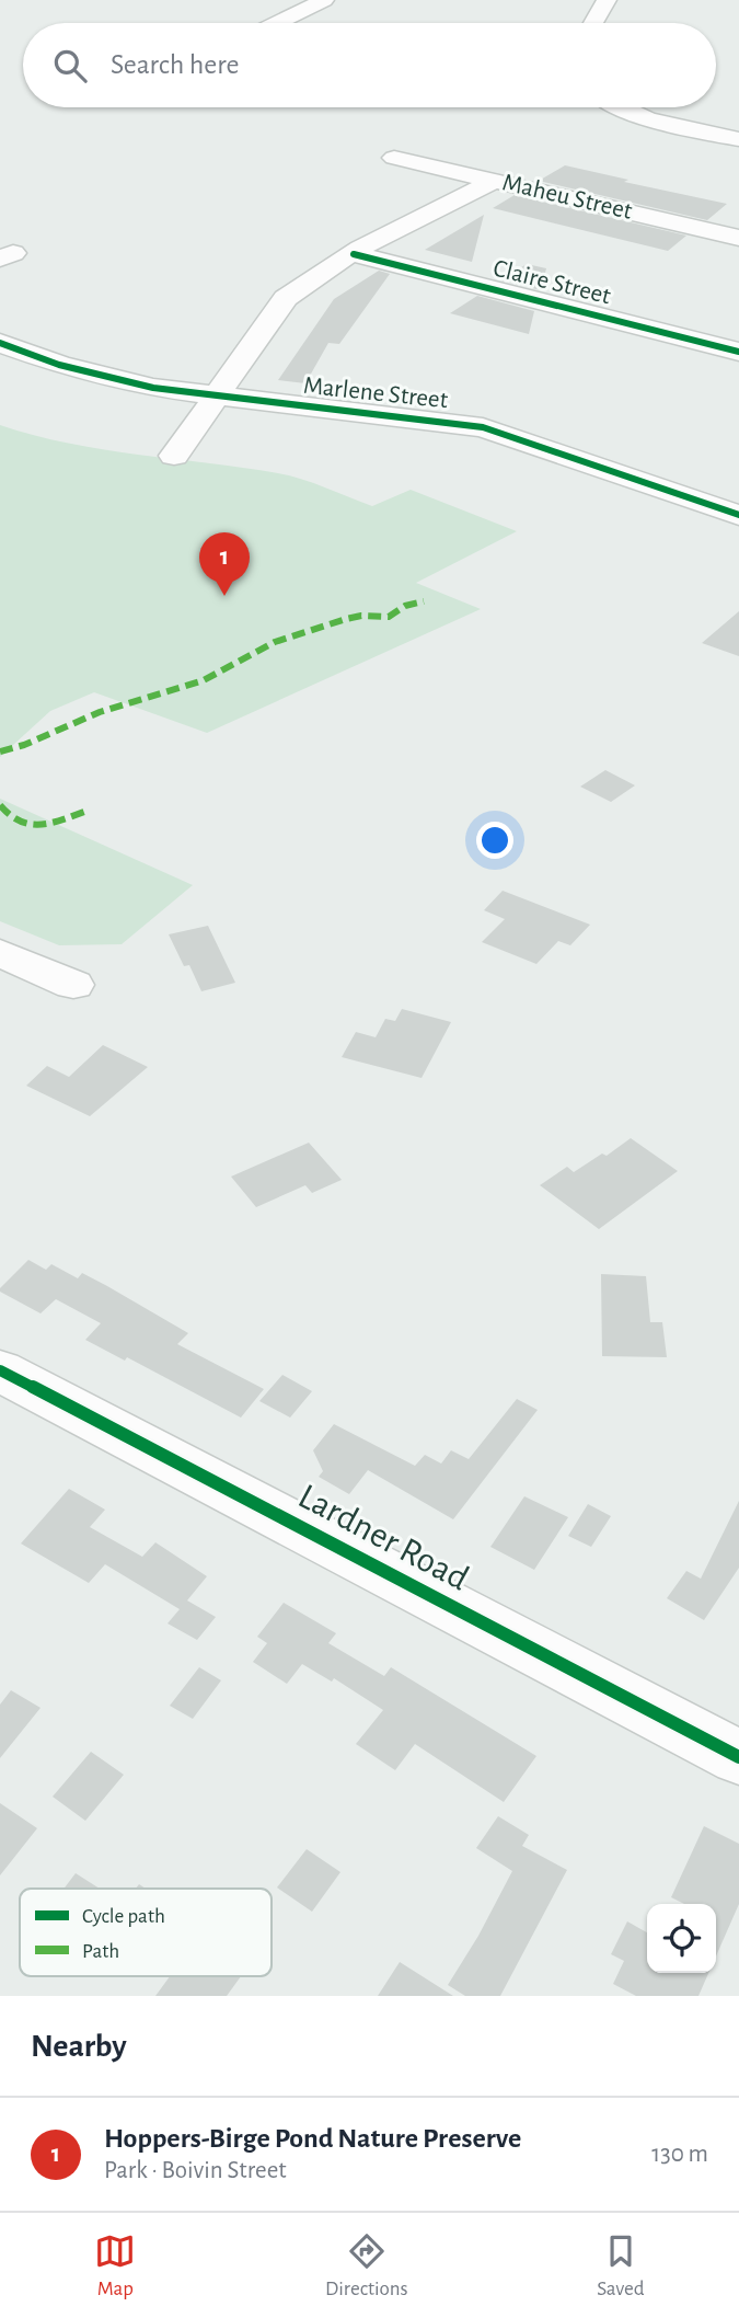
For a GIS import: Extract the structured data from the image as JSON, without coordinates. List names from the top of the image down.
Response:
{
  "streets": {
    "street": [
      "Maheu Street",
      "Claire Street",
      "Marlene Street",
      "Lardner Road"
    ]
  },
  "legend": ["Cycle path", "Path"],
  "page": {
    "search": "Search here",
    "pins": "1",
    "heading": "Nearby",
    "list": [
      {
        "mark": "1",
        "name": "Hoppers-Birge Pond Nature Preserve",
        "note": "Park · Boivin Street",
        "value": "130 m"
      }
    ],
    "nav": ["Map", "Directions", "Saved"]
  }
}
